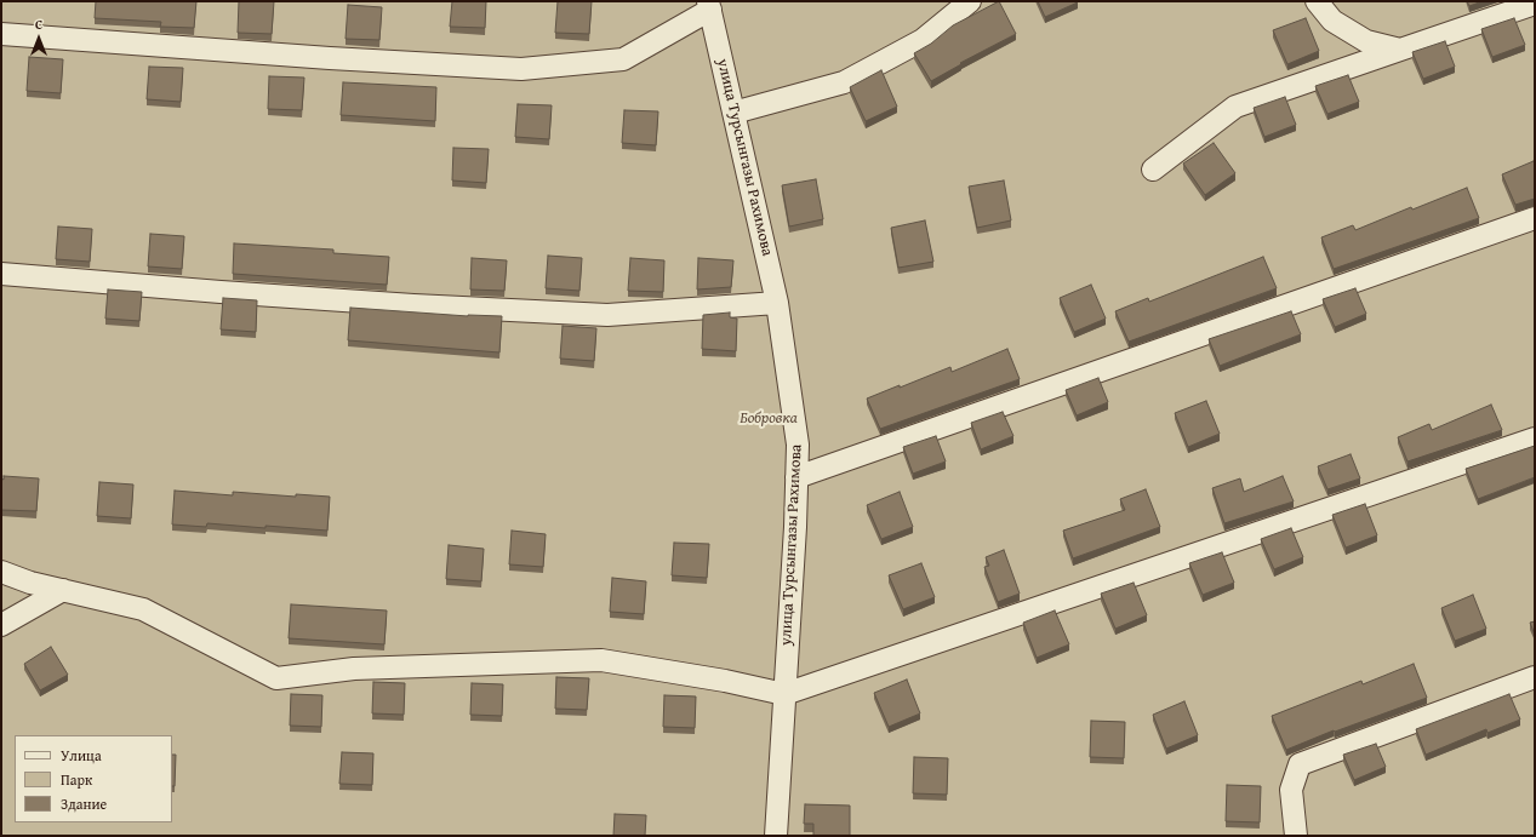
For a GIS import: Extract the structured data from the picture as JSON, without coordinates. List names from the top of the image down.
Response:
{
  "streets": {
    "street": ["улица Турсынгазы Рахимова"]
  },
  "parks": ["Бобровка"],
  "legend": ["Улица", "Парк", "Здание"],
  "north": "top"
}
